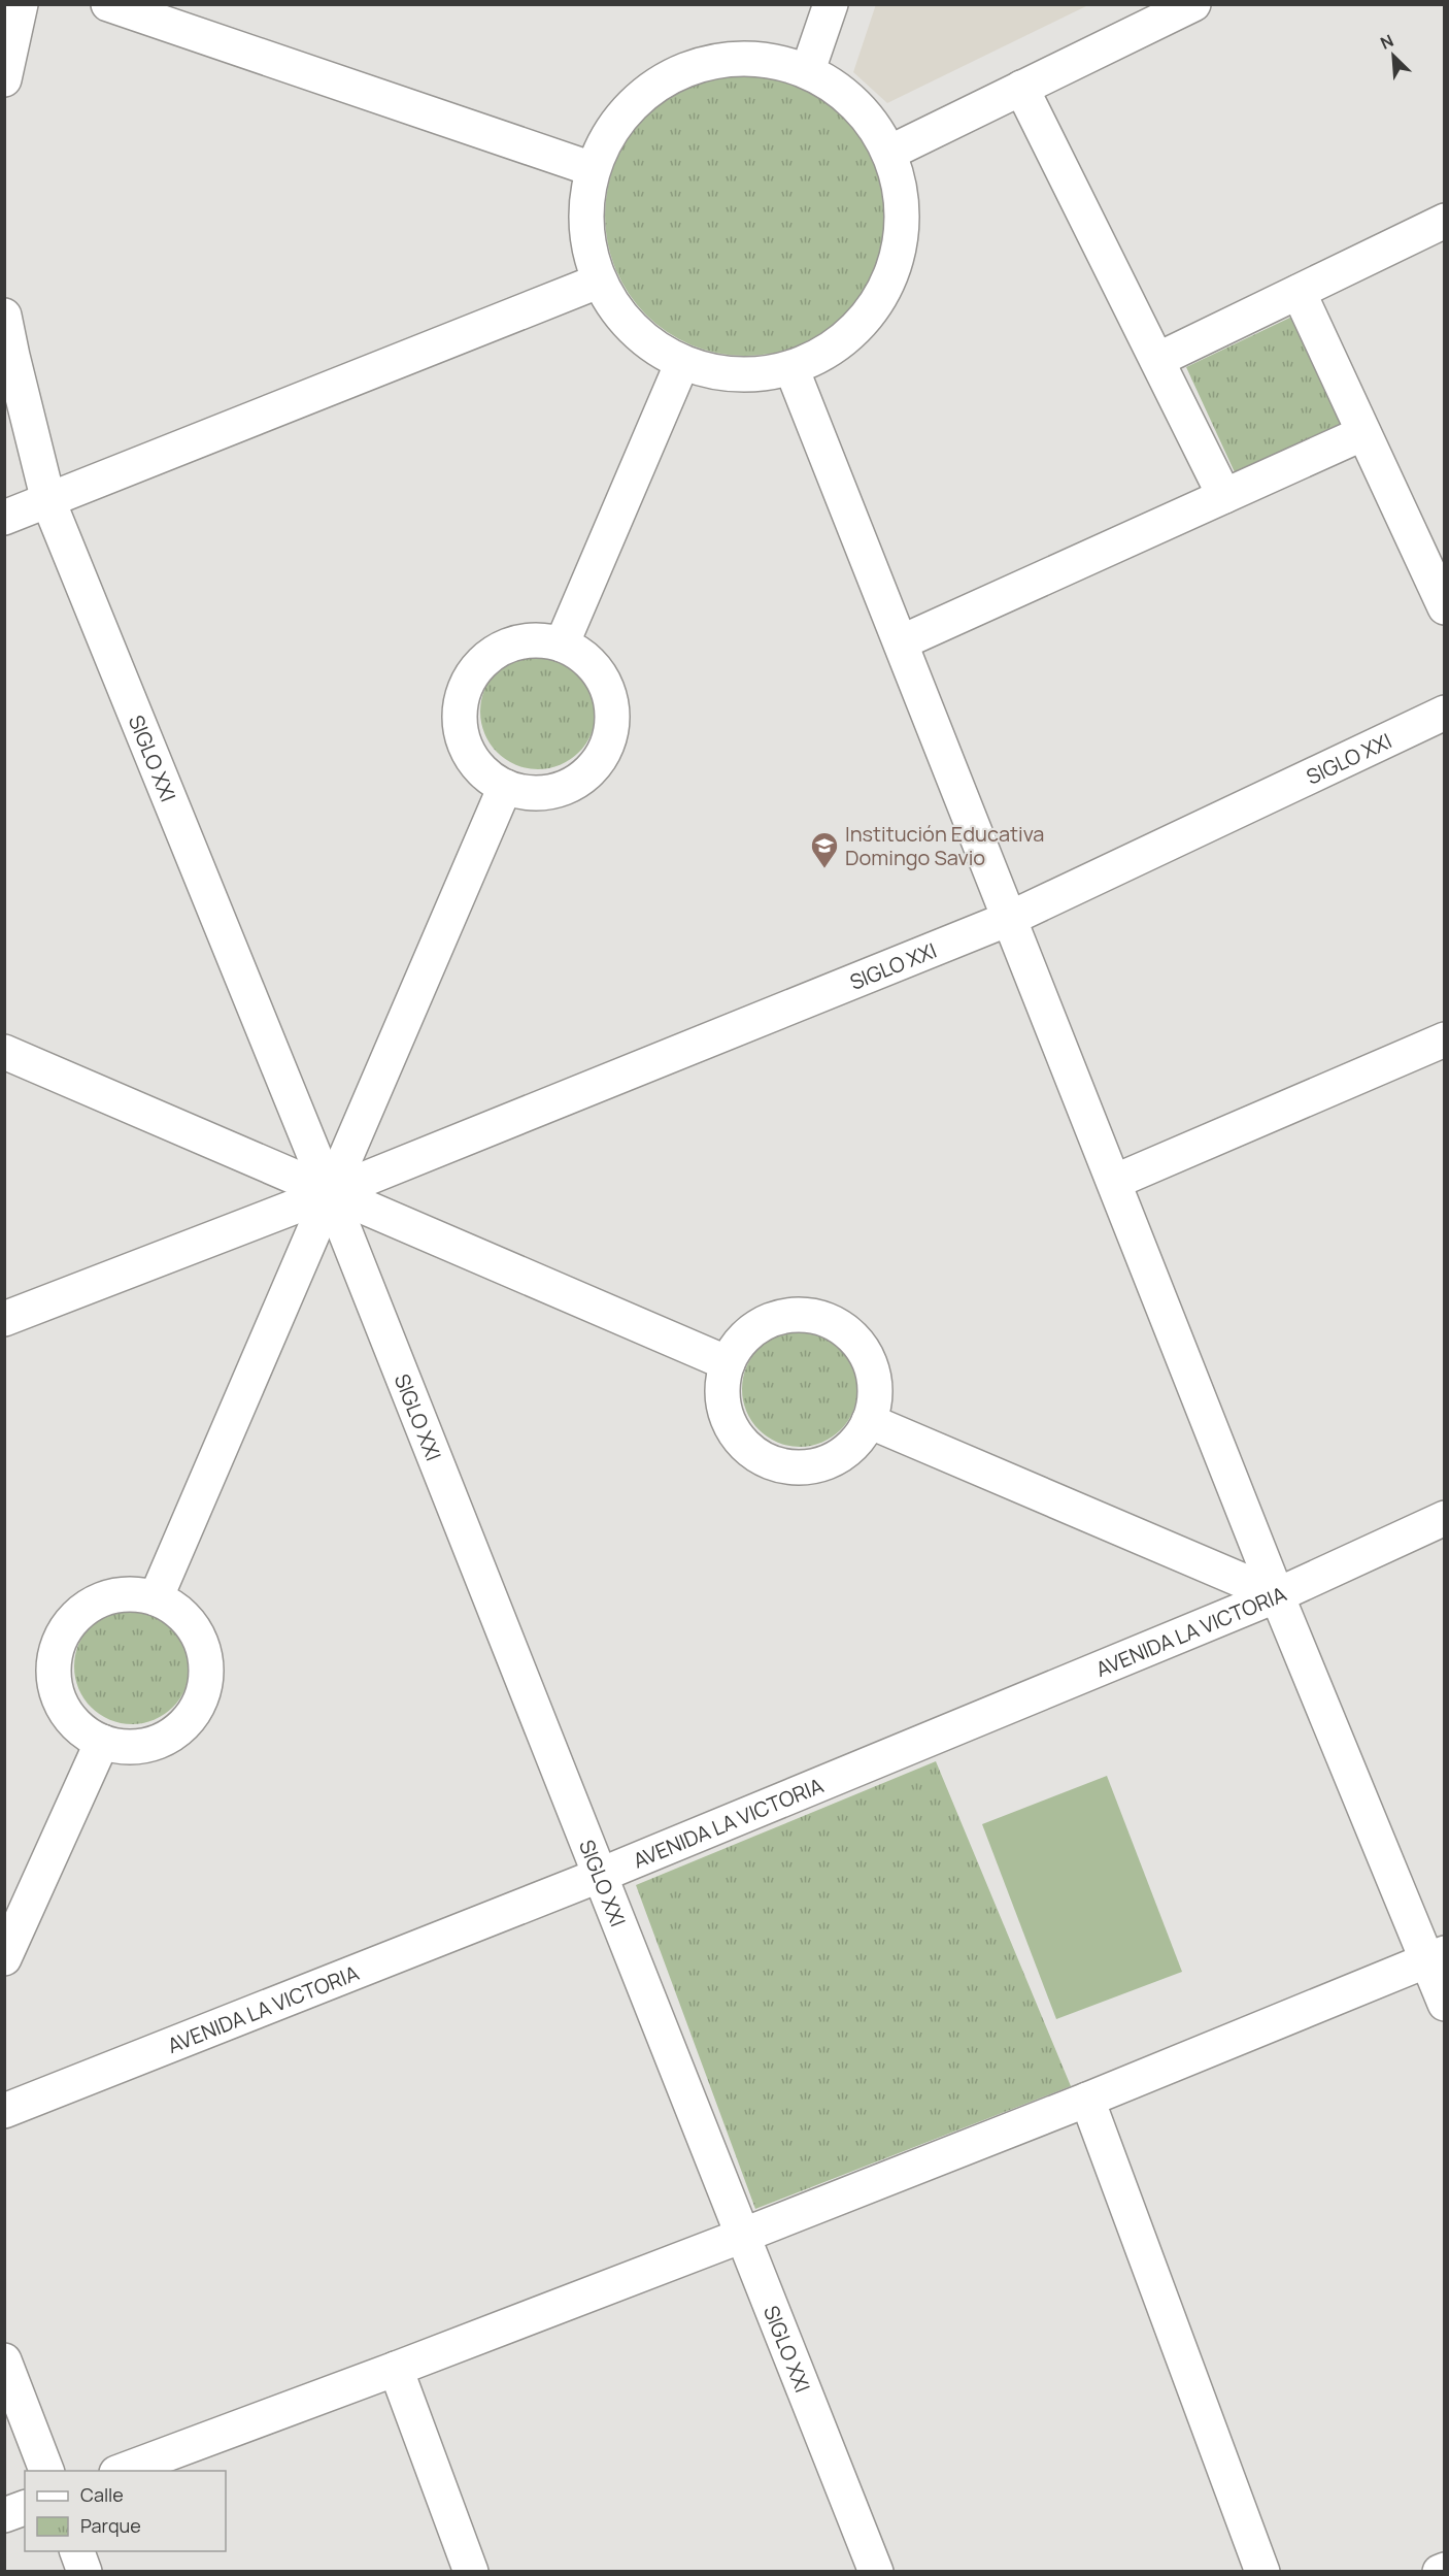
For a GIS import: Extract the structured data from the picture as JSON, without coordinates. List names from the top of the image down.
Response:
{
  "streets": {
    "street": ["SIGLO XXI", "AVENIDA LA VICTORIA"]
  },
  "crossings": [
    ["SIGLO XXI", "AVENIDA LA VICTORIA"]
  ],
  "places": {
    "school or university": ["Institución Educativa Domingo Savio"]
  },
  "legend": ["Calle", "Parque"],
  "north": "top left"
}
